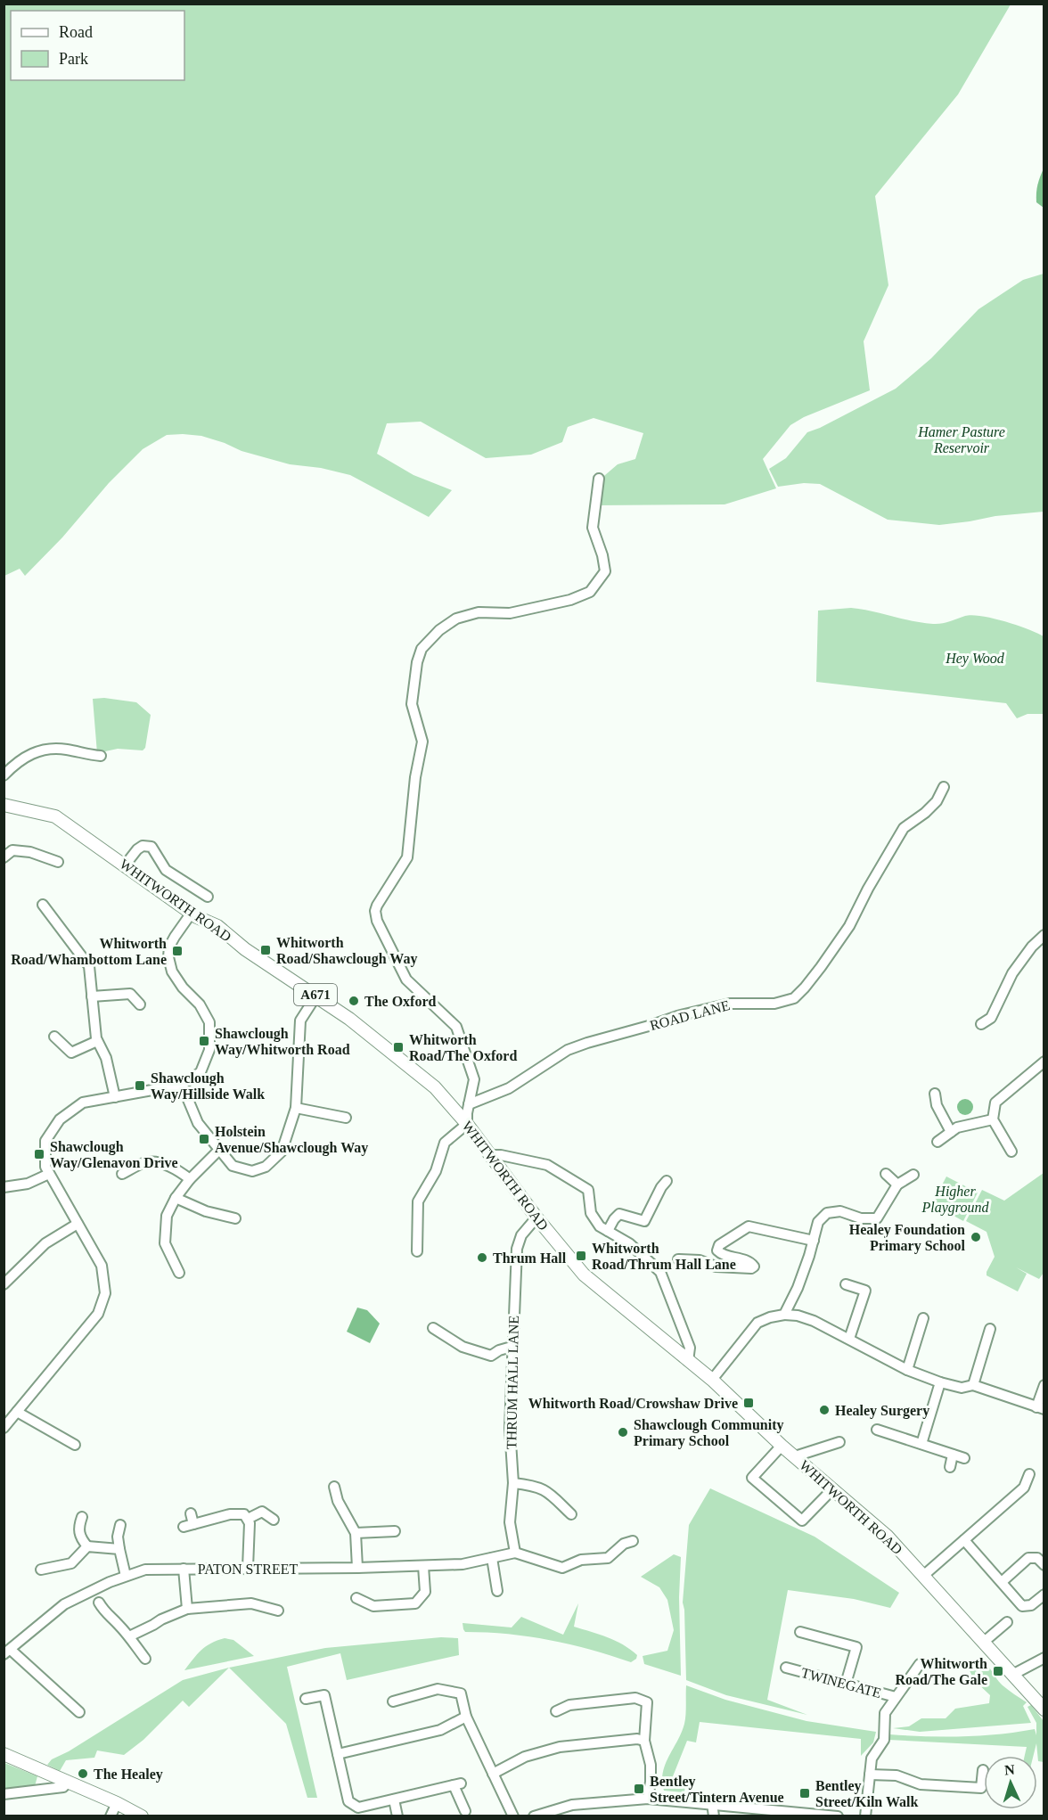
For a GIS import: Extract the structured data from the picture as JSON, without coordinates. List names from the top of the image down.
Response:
{
  "streets": {
    "main road": ["WHITWORTH ROAD", "A671"],
    "street": [
      "ROAD LANE",
      "THRUM HALL LANE",
      "PATON STREET",
      "TWINEGATE"
    ]
  },
  "crossings": [
    ["WHITWORTH ROAD", "THRUM HALL LANE"],
    ["THRUM HALL LANE", "PATON STREET"]
  ],
  "parks": ["Hamer Pasture Reservoir", "Hey Wood", "Higher Playground"],
  "places": {
    "transit": [
      "Whitworth Road/Shawclough Way",
      "Whitworth Road/Whambottom Lane",
      "Shawclough Way/Whitworth Road",
      "Whitworth Road/The Oxford",
      "Shawclough Way/Hillside Walk",
      "Holstein Avenue/Shawclough Way",
      "Shawclough Way/Glenavon Drive",
      "Whitworth Road/Thrum Hall Lane",
      "Whitworth Road/Crowshaw Drive",
      "Whitworth Road/The Gale",
      "Bentley Street/Tintern Avenue",
      "Bentley Street/Kiln Walk"
    ],
    "other": [
      "The Oxford",
      "Healey Foundation Primary School",
      "Thrum Hall",
      "Healey Surgery",
      "Shawclough Community Primary School",
      "The Healey"
    ]
  },
  "legend": ["Road", "Park"],
  "north": "top"
}
